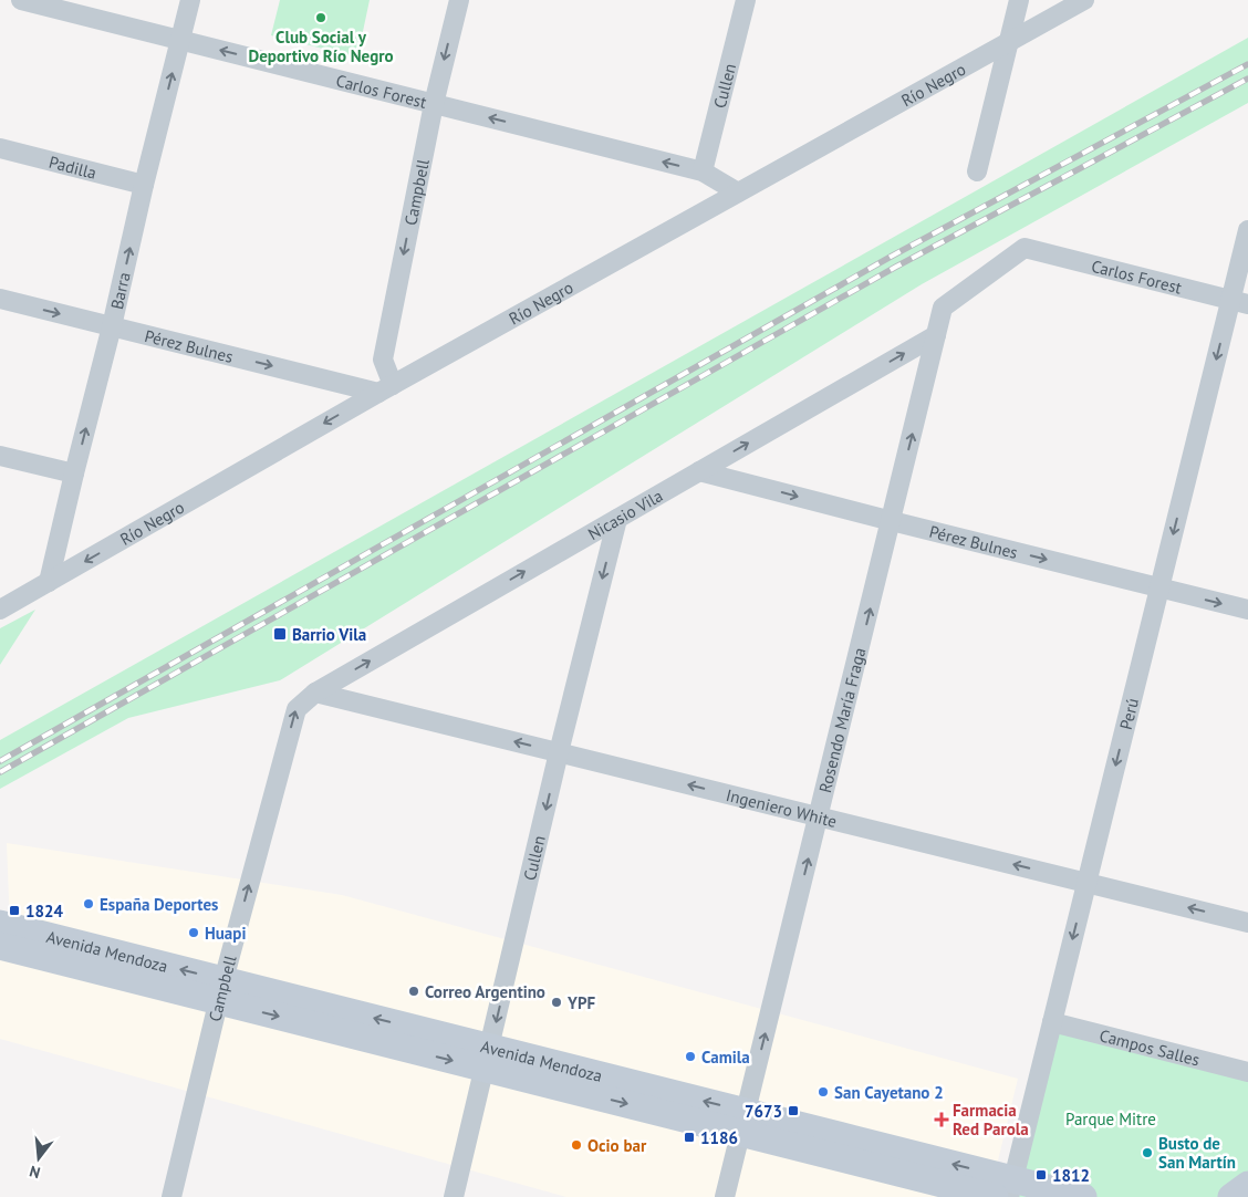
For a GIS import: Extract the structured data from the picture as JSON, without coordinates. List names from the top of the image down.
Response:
{
  "streets": {
    "main road": ["Avenida Mendoza"],
    "street": [
      "Río Negro",
      "Cullen",
      "Carlos Forest",
      "Padilla",
      "Campbell",
      "Barra",
      "Pérez Bulnes",
      "Nicasio Vila",
      "Perú",
      "Rosendo María Fraga",
      "Ingeniero White",
      "Campos Salles"
    ]
  },
  "crossings": [
    ["Río Negro", "Carlos Forest"],
    ["Río Negro", "Campbell"],
    ["Río Negro", "Barra"],
    ["Río Negro", "Pérez Bulnes"],
    ["Cullen", "Carlos Forest"],
    ["Cullen", "Nicasio Vila"],
    ["Cullen", "Ingeniero White"],
    ["Cullen", "Avenida Mendoza"],
    ["Carlos Forest", "Campbell"],
    ["Carlos Forest", "Barra"],
    ["Carlos Forest", "Perú"],
    ["Carlos Forest", "Rosendo María Fraga"],
    ["Padilla", "Barra"],
    ["Campbell", "Pérez Bulnes"],
    ["Campbell", "Nicasio Vila"],
    ["Campbell", "Ingeniero White"],
    ["Campbell", "Avenida Mendoza"],
    ["Barra", "Pérez Bulnes"],
    ["Pérez Bulnes", "Nicasio Vila"],
    ["Pérez Bulnes", "Perú"],
    ["Pérez Bulnes", "Rosendo María Fraga"],
    ["Nicasio Vila", "Rosendo María Fraga"],
    ["Nicasio Vila", "Ingeniero White"],
    ["Perú", "Ingeniero White"],
    ["Perú", "Avenida Mendoza"],
    ["Perú", "Campos Salles"],
    ["Rosendo María Fraga", "Ingeniero White"],
    ["Rosendo María Fraga", "Avenida Mendoza"]
  ],
  "one_way": [
    "Cullen",
    "Carlos Forest",
    "Barra",
    "Pérez Bulnes",
    "Nicasio Vila",
    "Perú",
    "Rosendo María Fraga",
    "Ingeniero White"
  ],
  "parks": ["Parque Mitre"],
  "places": {
    "other": [
      "Club Social y Deportivo Río Negro",
      "España Deportes",
      "Huapi",
      "Correo Argentino",
      "YPF",
      "Camila",
      "San Cayetano 2",
      "Ocio bar",
      "Busto de San Martín"
    ],
    "transit": [
      "Barrio Vila",
      "1824",
      "7673",
      "1186",
      "1812"
    ],
    "health": ["Farmacia Red Parola"]
  },
  "north": "bottom"
}
